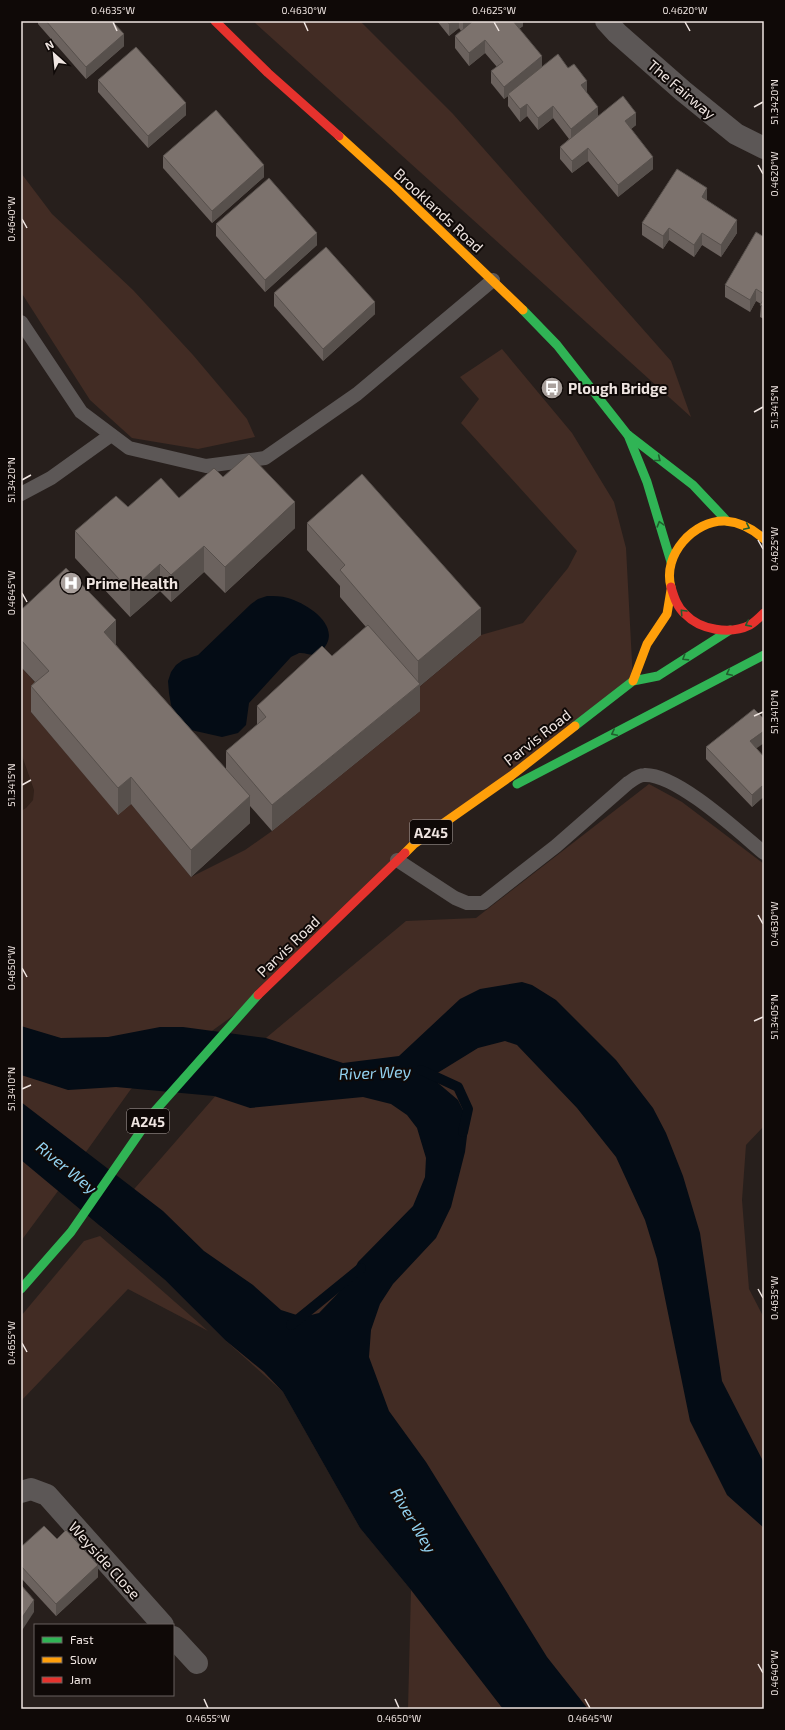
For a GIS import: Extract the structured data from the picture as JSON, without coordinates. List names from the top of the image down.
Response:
{
  "streets": {
    "main road": ["Brooklands Road", "Parvis Road", "A245"],
    "street": ["The Fairway", "Weyside Close"]
  },
  "crossings": [
    ["Parvis Road", "A245"]
  ],
  "water": ["River Wey"],
  "places": {
    "bus stop": ["Plough Bridge"],
    "hospital": ["Prime Health"]
  },
  "legend": ["Fast", "Slow", "Jam"],
  "north": "top left",
  "coordinates": [
    "0.4635°W",
    "0.4630°W",
    "0.4625°W",
    "0.4620°W",
    "51.3420°N",
    "0.4640°W",
    "51.3415°N",
    "0.4645°W",
    "51.3410°N",
    "0.4650°W",
    "51.3405°N",
    "0.4655°W"
  ]
}
